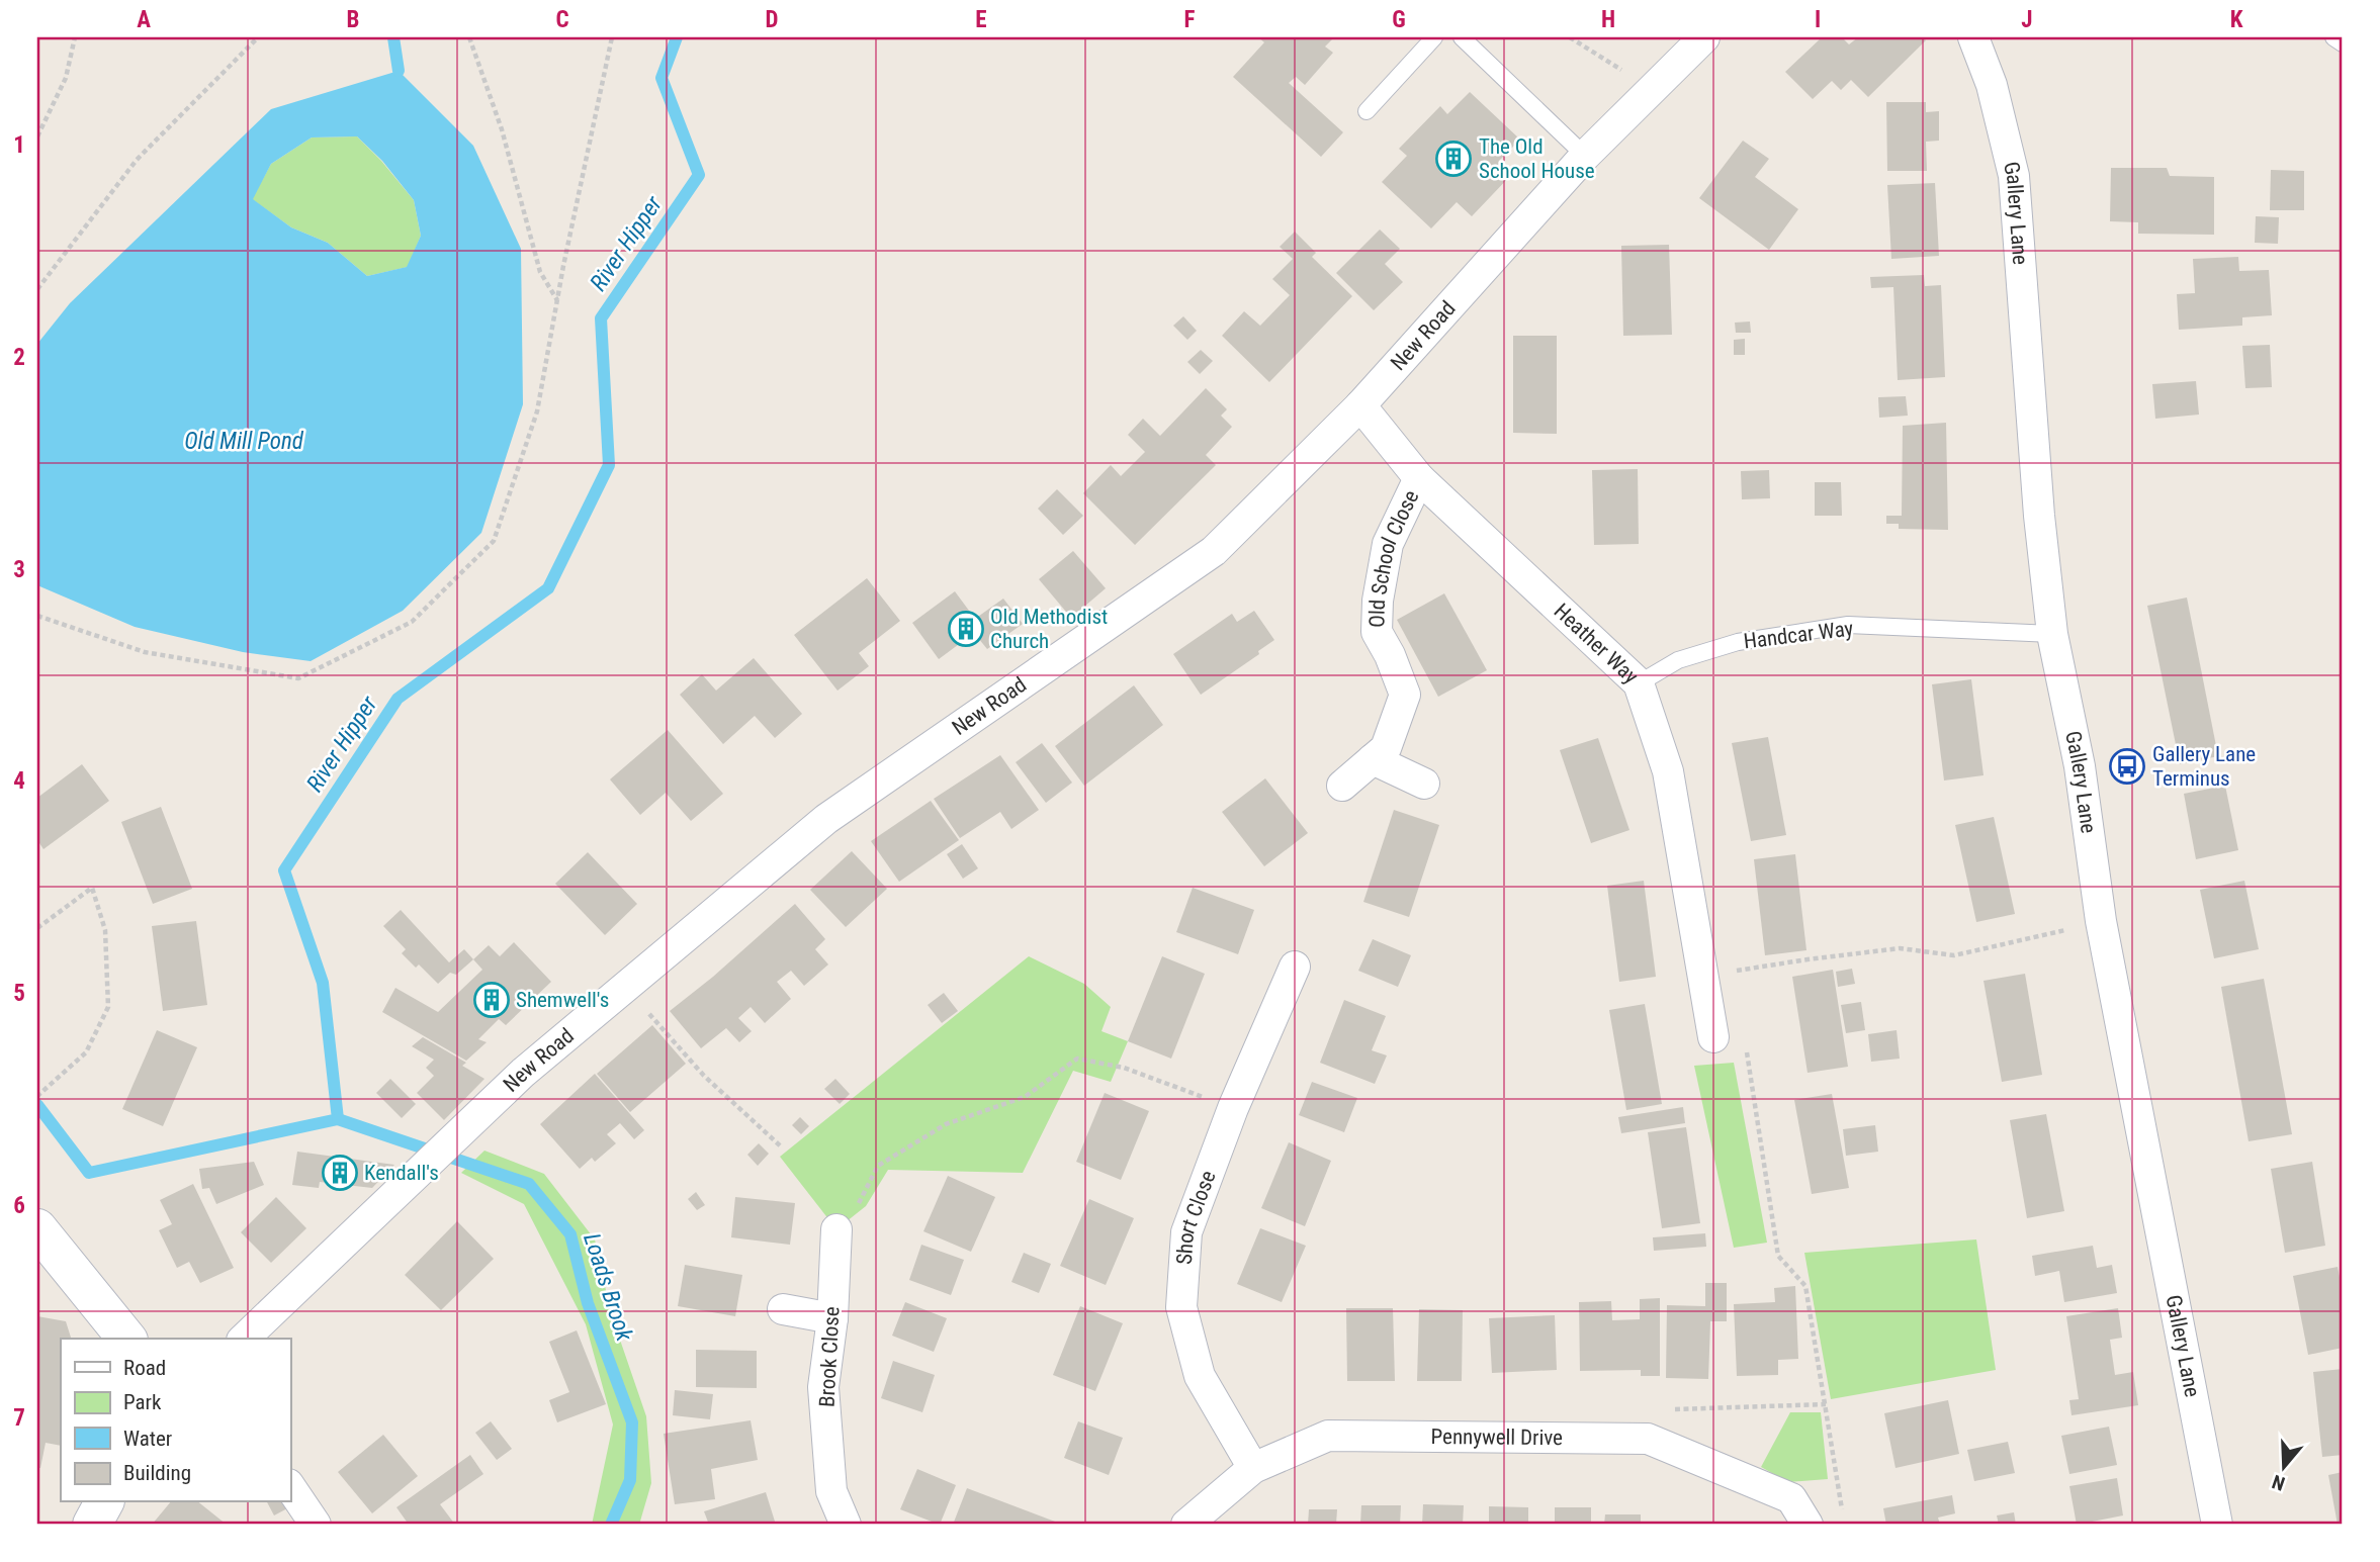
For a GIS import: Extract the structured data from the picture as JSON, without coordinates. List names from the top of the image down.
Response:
{
  "streets": {
    "street": [
      "Gallery Lane",
      "New Road",
      "Old School Close",
      "Heather Way",
      "Short Close",
      "Brook Close",
      "Pennywell Drive"
    ],
    "lane": ["Handcar Way"]
  },
  "crossings": [
    ["Gallery Lane", "Handcar Way"],
    ["New Road", "Heather Way"],
    ["Old School Close", "Heather Way"],
    ["Handcar Way", "Heather Way"],
    ["Short Close", "Pennywell Drive"]
  ],
  "water": ["River Hipper", "Old Mill Pond", "Loads Brook"],
  "places": {
    "building": [
      "The Old School House",
      "Old Methodist Church",
      "Shemwell's",
      "Kendall's"
    ],
    "bus stop": ["Gallery Lane Terminus"]
  },
  "legend": [
    "Road",
    "Park",
    "Water",
    "Building"
  ],
  "north": "bottom",
  "grid": {
    "columns": [
      "A",
      "B",
      "C",
      "D",
      "E",
      "F",
      "G",
      "H",
      "I",
      "J",
      "K"
    ],
    "rows": [
      "1",
      "2",
      "3",
      "4",
      "5",
      "6",
      "7"
    ]
  }
}
